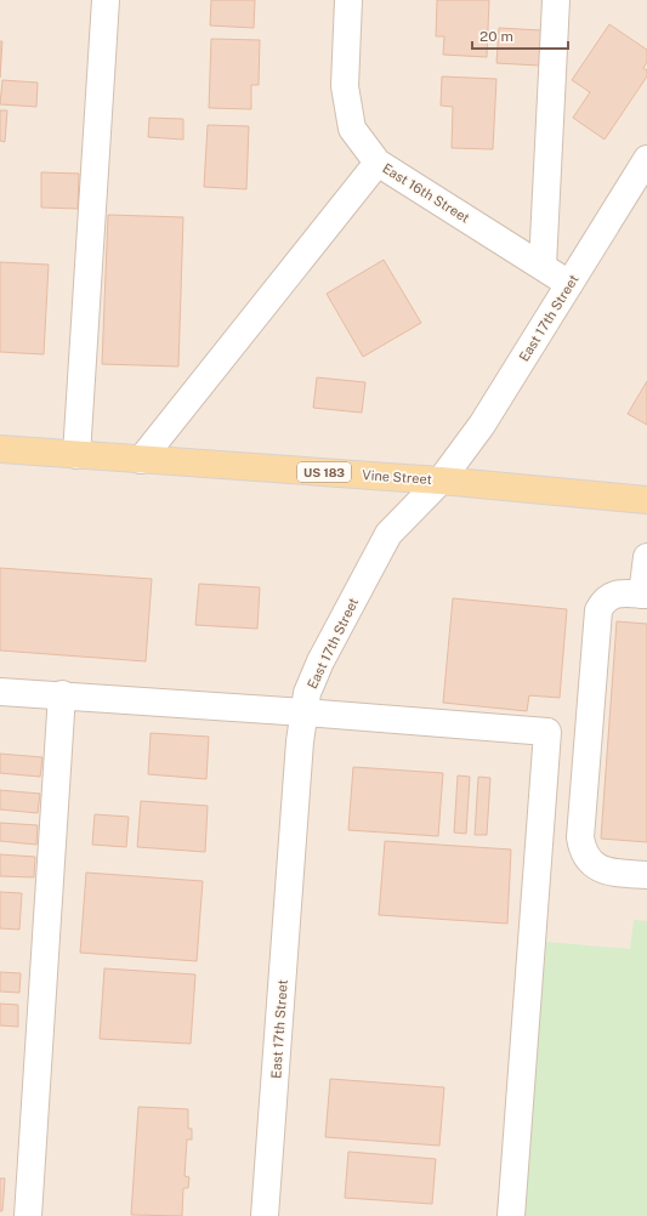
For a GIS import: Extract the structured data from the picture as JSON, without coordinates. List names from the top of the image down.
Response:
{
  "streets": {
    "main road": ["US 183", "Vine Street"],
    "street": ["East 16th Street", "East 17th Street"]
  },
  "crossings": [
    ["East 16th Street", "East 17th Street"],
    ["East 17th Street", "Vine Street"]
  ],
  "scale_bar": "20 m"
}
